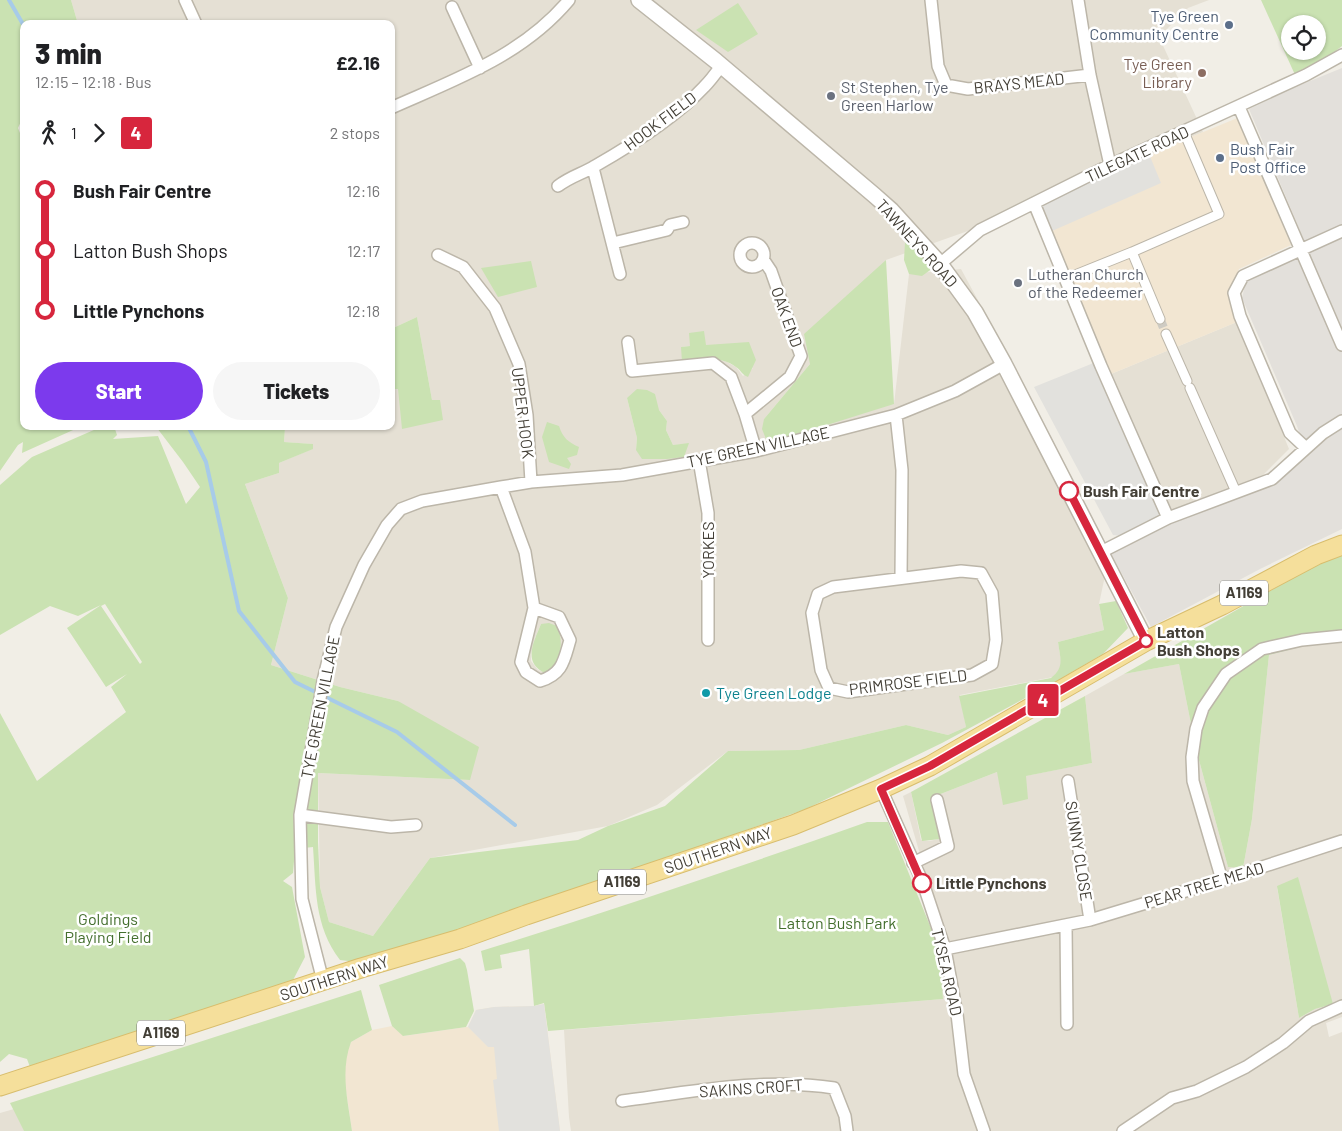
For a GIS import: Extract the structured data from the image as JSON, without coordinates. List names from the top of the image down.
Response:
{
  "streets": {
    "main road": ["A1169", "SOUTHERN WAY"],
    "street": [
      "BRAYS MEAD",
      "HOOK FIELD",
      "TILEGATE ROAD",
      "TAWNEYS ROAD",
      "OAK END",
      "UPPER HOOK",
      "TYE GREEN VILLAGE",
      "YORKES",
      "PRIMROSE FIELD",
      "SUNNY CLOSE",
      "PEAR TREE MEAD",
      "TYSEA ROAD",
      "SAKINS CROFT"
    ]
  },
  "crossings": [
    ["HOOK FIELD", "TAWNEYS ROAD"],
    ["TILEGATE ROAD", "TAWNEYS ROAD"],
    ["TAWNEYS ROAD", "TYE GREEN VILLAGE"],
    ["TAWNEYS ROAD", "SOUTHERN WAY"],
    ["UPPER HOOK", "TYE GREEN VILLAGE"],
    ["TYE GREEN VILLAGE", "YORKES"],
    ["TYE GREEN VILLAGE", "SOUTHERN WAY"],
    ["SOUTHERN WAY", "TYSEA ROAD"],
    ["SUNNY CLOSE", "PEAR TREE MEAD"],
    ["PEAR TREE MEAD", "TYSEA ROAD"]
  ],
  "parks": ["Goldings Playing Field", "Latton Bush Park"],
  "places": [
    "Tye Green Community Centre",
    "Tye Green Library",
    "St Stephen, Tye Green Harlow",
    "Bush Fair Post Office",
    "Lutheran Church of the Redeemer",
    "Bush Fair Centre",
    "Latton Bush Shops",
    "Tye Green Lodge",
    "Little Pynchons"
  ],
  "lines": ["bus line 4"],
  "page": {
    "on_map": "4",
    "heading": ["3 min", "12:15 – 12:18 · Bus", "£2.16"],
    "legs": ["1", "4", "2 stops"],
    "list": [
      {
        "name": "Bush Fair Centre",
        "value": "12:16"
      },
      {
        "name": "Latton Bush Shops",
        "value": "12:17"
      },
      {
        "name": "Little Pynchons",
        "value": "12:18"
      }
    ],
    "buttons": ["Start", "Tickets"]
  }
}
